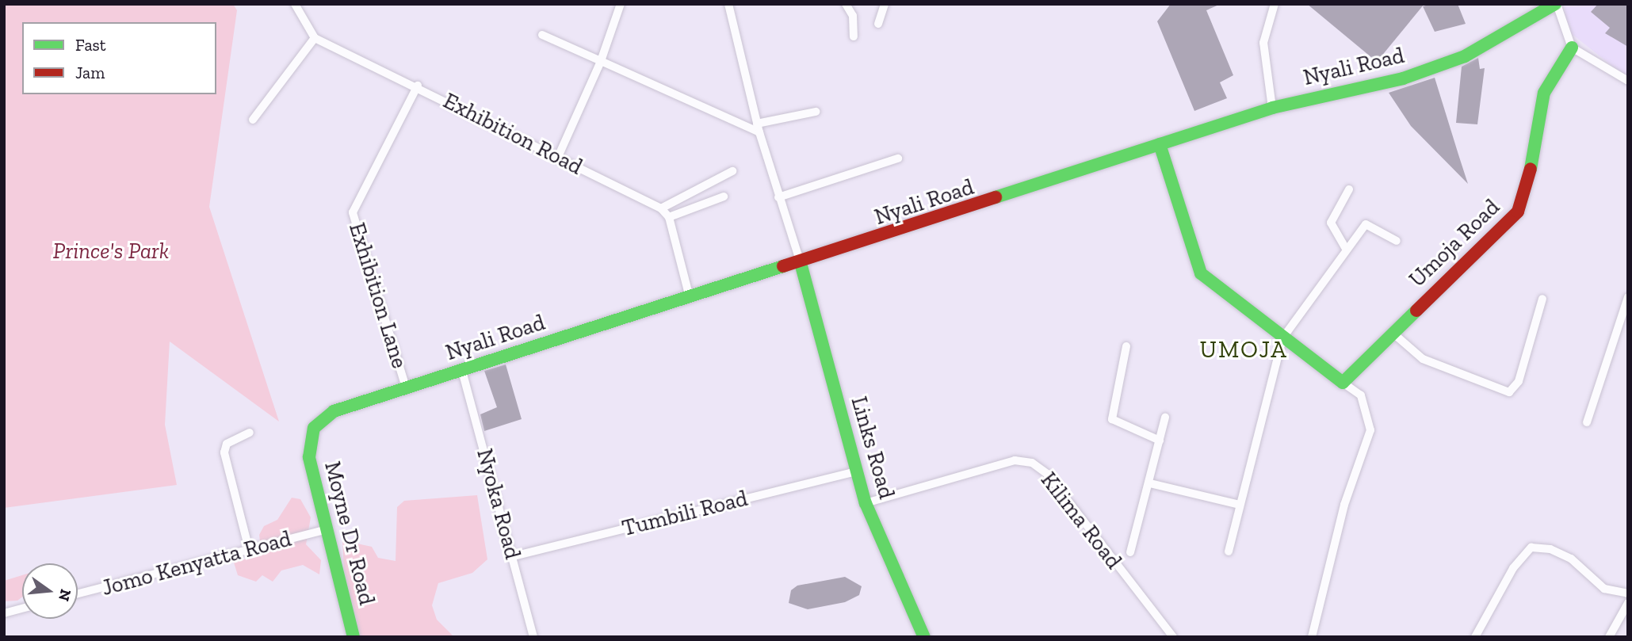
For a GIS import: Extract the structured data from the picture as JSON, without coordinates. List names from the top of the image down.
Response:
{
  "streets": {
    "main road": [
      "Nyali Road",
      "Umoja Road",
      "Links Road",
      "Moyne Dr Road"
    ],
    "street": [
      "Exhibition Road",
      "Exhibition Lane",
      "Nyoka Road",
      "Tumbili Road",
      "Kilima Road",
      "Jomo Kenyatta Road"
    ]
  },
  "crossings": [
    ["Nyali Road", "Exhibition Road"],
    ["Nyali Road", "Exhibition Lane"],
    ["Nyali Road", "Links Road"],
    ["Nyali Road", "Nyoka Road"],
    ["Nyali Road", "Moyne Dr Road"],
    ["Exhibition Road", "Exhibition Lane"],
    ["Links Road", "Tumbili Road"],
    ["Links Road", "Kilima Road"],
    ["Nyoka Road", "Tumbili Road"],
    ["Moyne Dr Road", "Jomo Kenyatta Road"]
  ],
  "districts": ["UMOJA"],
  "parks": ["Prince's Park"],
  "legend": ["Fast", "Jam"],
  "north": "right"
}
